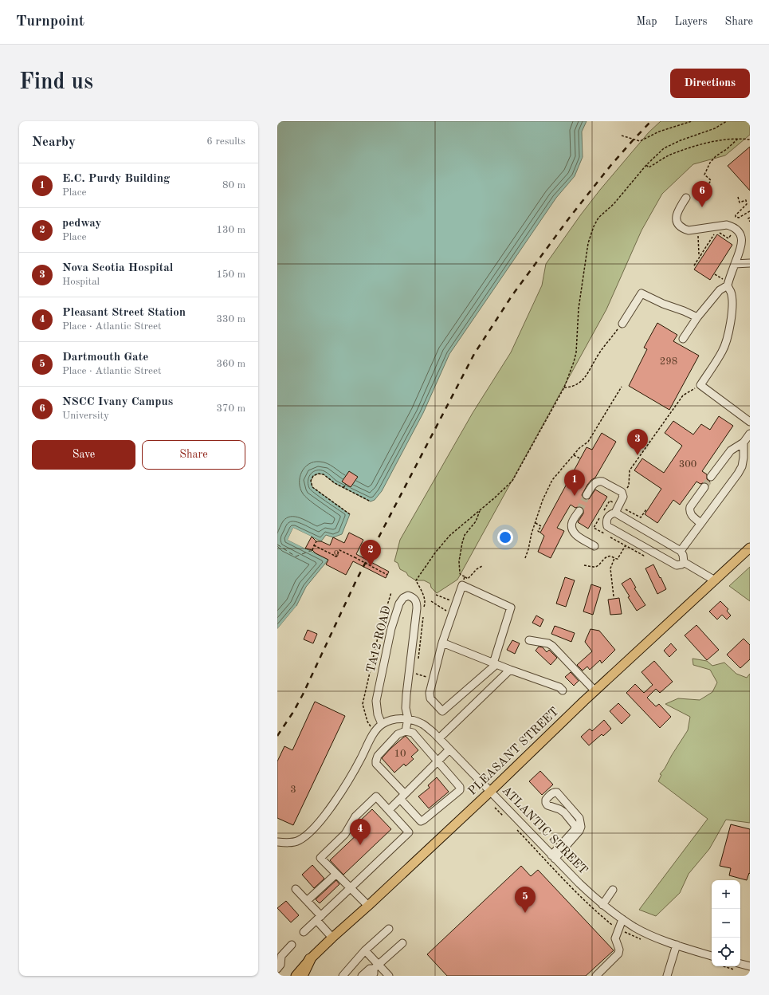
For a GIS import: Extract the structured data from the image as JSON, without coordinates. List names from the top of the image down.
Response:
{
  "streets": {
    "main road": ["PLEASANT STREET"],
    "street": ["TA12 ROAD", "ATLANTIC STREET"]
  },
  "crossings": [
    ["TA12 ROAD", "ATLANTIC STREET"],
    ["PLEASANT STREET", "ATLANTIC STREET"]
  ],
  "house_numbers": [
    "298",
    "300",
    "9",
    "10",
    "3"
  ],
  "page": {
    "header": "Turnpoint",
    "nav": ["Map", "Layers", "Share"],
    "buttons": [
      "Directions",
      ["Save", "Share"]
    ],
    "title": "Find us",
    "heading": ["Nearby", "6 results"],
    "list": [
      {
        "mark": "1",
        "name": "E.C. Purdy Building",
        "note": "Place",
        "value": "80 m"
      },
      {
        "mark": "2",
        "name": "pedway",
        "note": "Place",
        "value": "130 m"
      },
      {
        "mark": "3",
        "name": "Nova Scotia Hospital",
        "note": "Hospital",
        "value": "150 m"
      },
      {
        "mark": "4",
        "name": "Pleasant Street Station",
        "note": "Place · Atlantic Street",
        "value": "330 m"
      },
      {
        "mark": "5",
        "name": "Dartmouth Gate",
        "note": "Place · Atlantic Street",
        "value": "360 m"
      },
      {
        "mark": "6",
        "name": "NSCC Ivany Campus",
        "note": "University",
        "value": "370 m"
      }
    ],
    "pins": [
      "6",
      "3",
      "1",
      "2",
      "4",
      "5"
    ],
    "map_buttons": ["+", "−"]
  }
}
